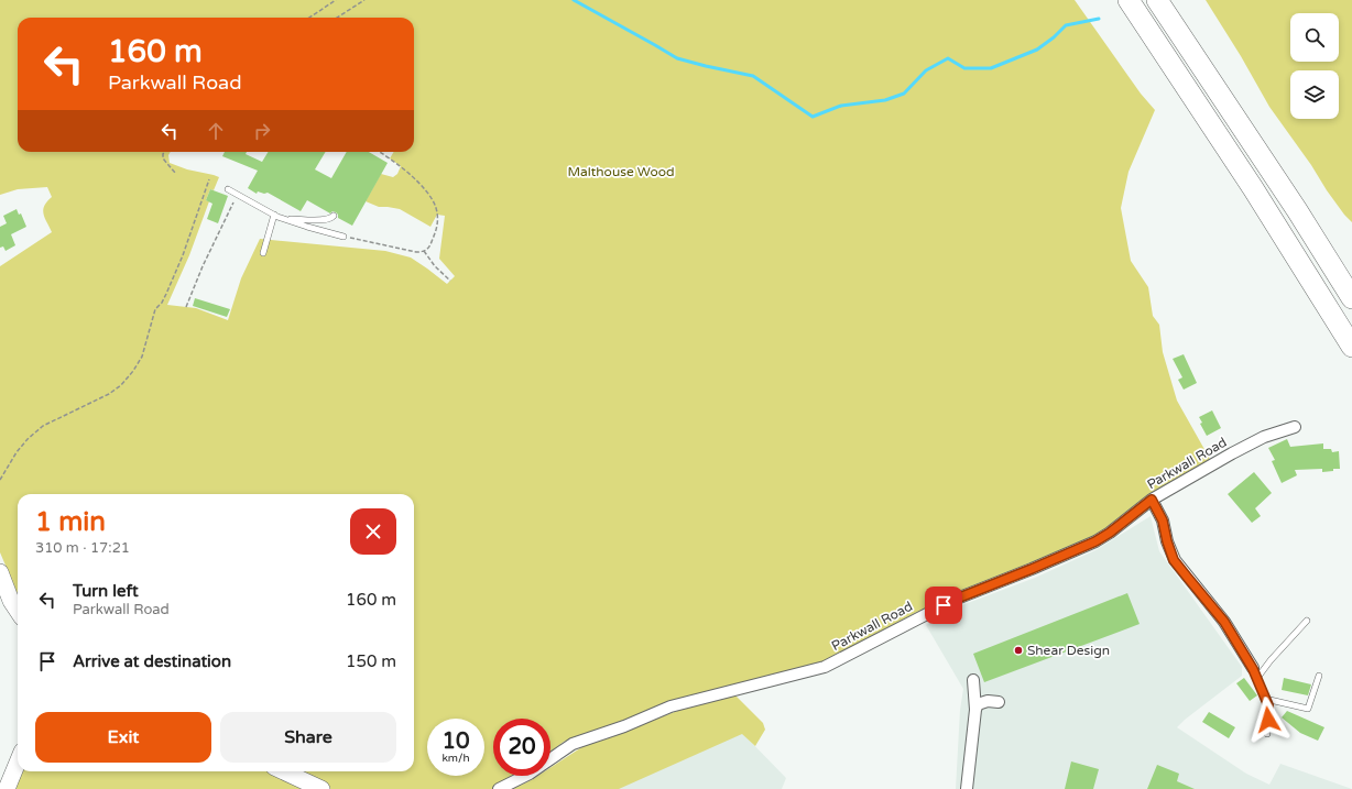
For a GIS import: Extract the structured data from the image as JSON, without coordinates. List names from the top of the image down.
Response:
{
  "streets": {
    "street": ["Parkwall Road"]
  },
  "parks": ["Malthouse Wood"],
  "places": ["Shear Design"],
  "page": {
    "turn": ["160 m", "Parkwall Road"],
    "heading": ["1 min", "310 m · 17:21"],
    "list": [
      {
        "name": "Turn left",
        "note": "Parkwall Road",
        "value": "160 m"
      },
      {
        "name": "Arrive at destination",
        "value": "150 m"
      }
    ],
    "buttons": ["Exit", "Share"],
    "speed": "10 km/h",
    "limit": "20"
  }
}
